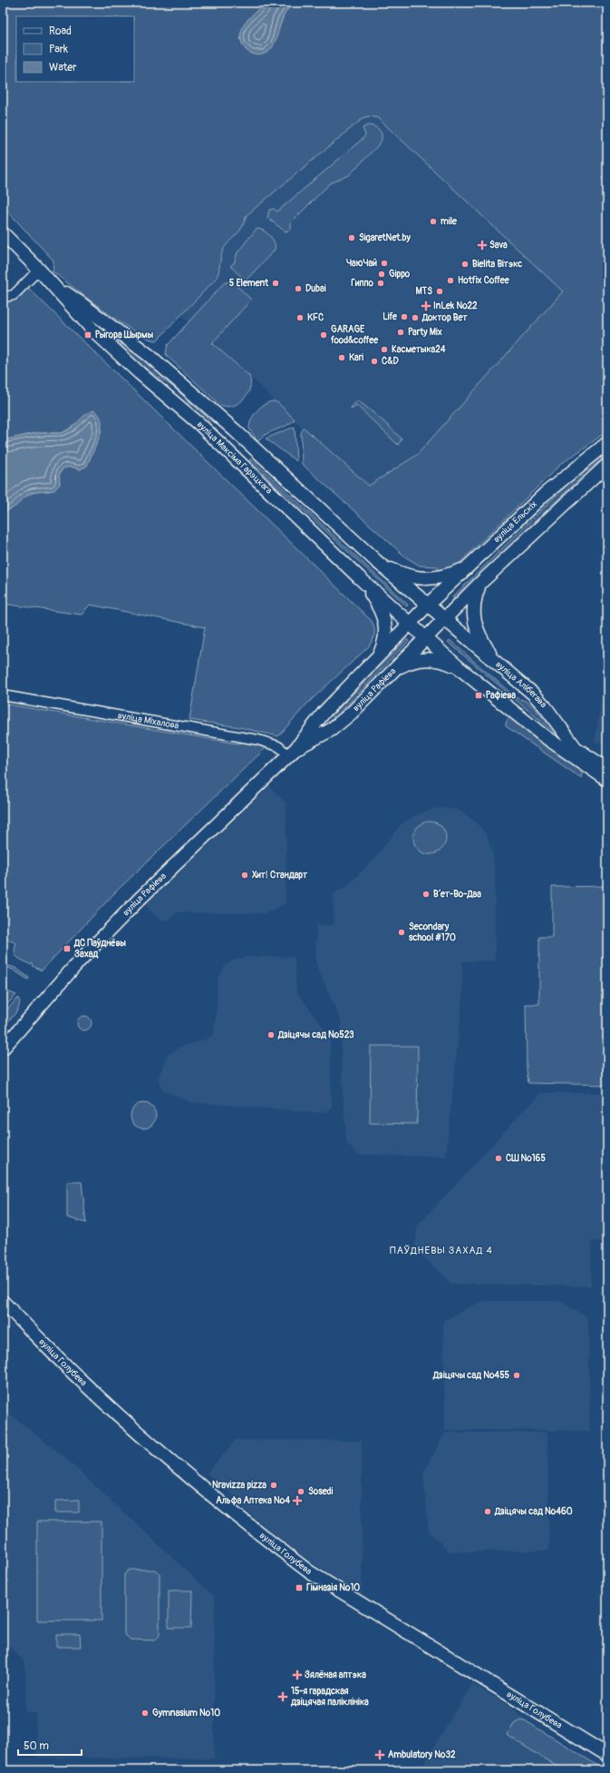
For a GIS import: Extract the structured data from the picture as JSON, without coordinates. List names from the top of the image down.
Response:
{
  "streets": {
    "main road": [
      "вуліца Максіма Гарэцкага",
      "вуліца Ельскіх",
      "вуліца Алібегава",
      "вуліца Рафіева",
      "вуліца Голубева"
    ],
    "street": ["вуліца Міхалова"]
  },
  "crossings": [
    ["вуліца Максіма Гарэцкага", "вуліца Ельскіх"],
    ["вуліца Максіма Гарэцкага", "вуліца Алібегава"],
    ["вуліца Максіма Гарэцкага", "вуліца Рафіева"],
    ["вуліца Ельскіх", "вуліца Алібегава"],
    ["вуліца Ельскіх", "вуліца Рафіева"],
    ["вуліца Алібегава", "вуліца Рафіева"],
    ["вуліца Рафіева", "вуліца Міхалова"]
  ],
  "districts": ["ПАЎДНЁВЫ ЗАХАД 4"],
  "places": {
    "other": [
      "mile",
      "SigaretNet.by",
      "ЧаюЧай",
      "Bielita Вітэкс",
      "Gippo",
      "Hotfix Coffee",
      "5 Element",
      "Гиппо",
      "Dubai",
      "MTS",
      "Life",
      "KFC",
      "Доктор Вет",
      "Party Mix",
      "GARAGE food&coffee",
      "Касметыка24",
      "Kari",
      "C&D",
      "Хит! Стандарт",
      "Вʼет-Во-Даа",
      "Secondary school #170",
      "Дзіцячы сад №523",
      "СШ №165",
      "Дзіцячы сад №455",
      "Nravizza pizza",
      "Sosedi",
      "Дзіцячы сад №460",
      "Gymnasium №10"
    ],
    "health": [
      "Sava",
      "InLek №22",
      "Альфа Аптека №4",
      "Зялёная аптэка",
      "15-я гарадская дзіцячая паліклініка",
      "Ambulatory №32"
    ],
    "transit": [
      "Рыгора Шырмы",
      "Рафіева",
      "ДС Паўднёвы Захад",
      "Гімназія №10"
    ]
  },
  "legend": ["Road", "Park", "Water"],
  "scale_bar": "50 m"
}
